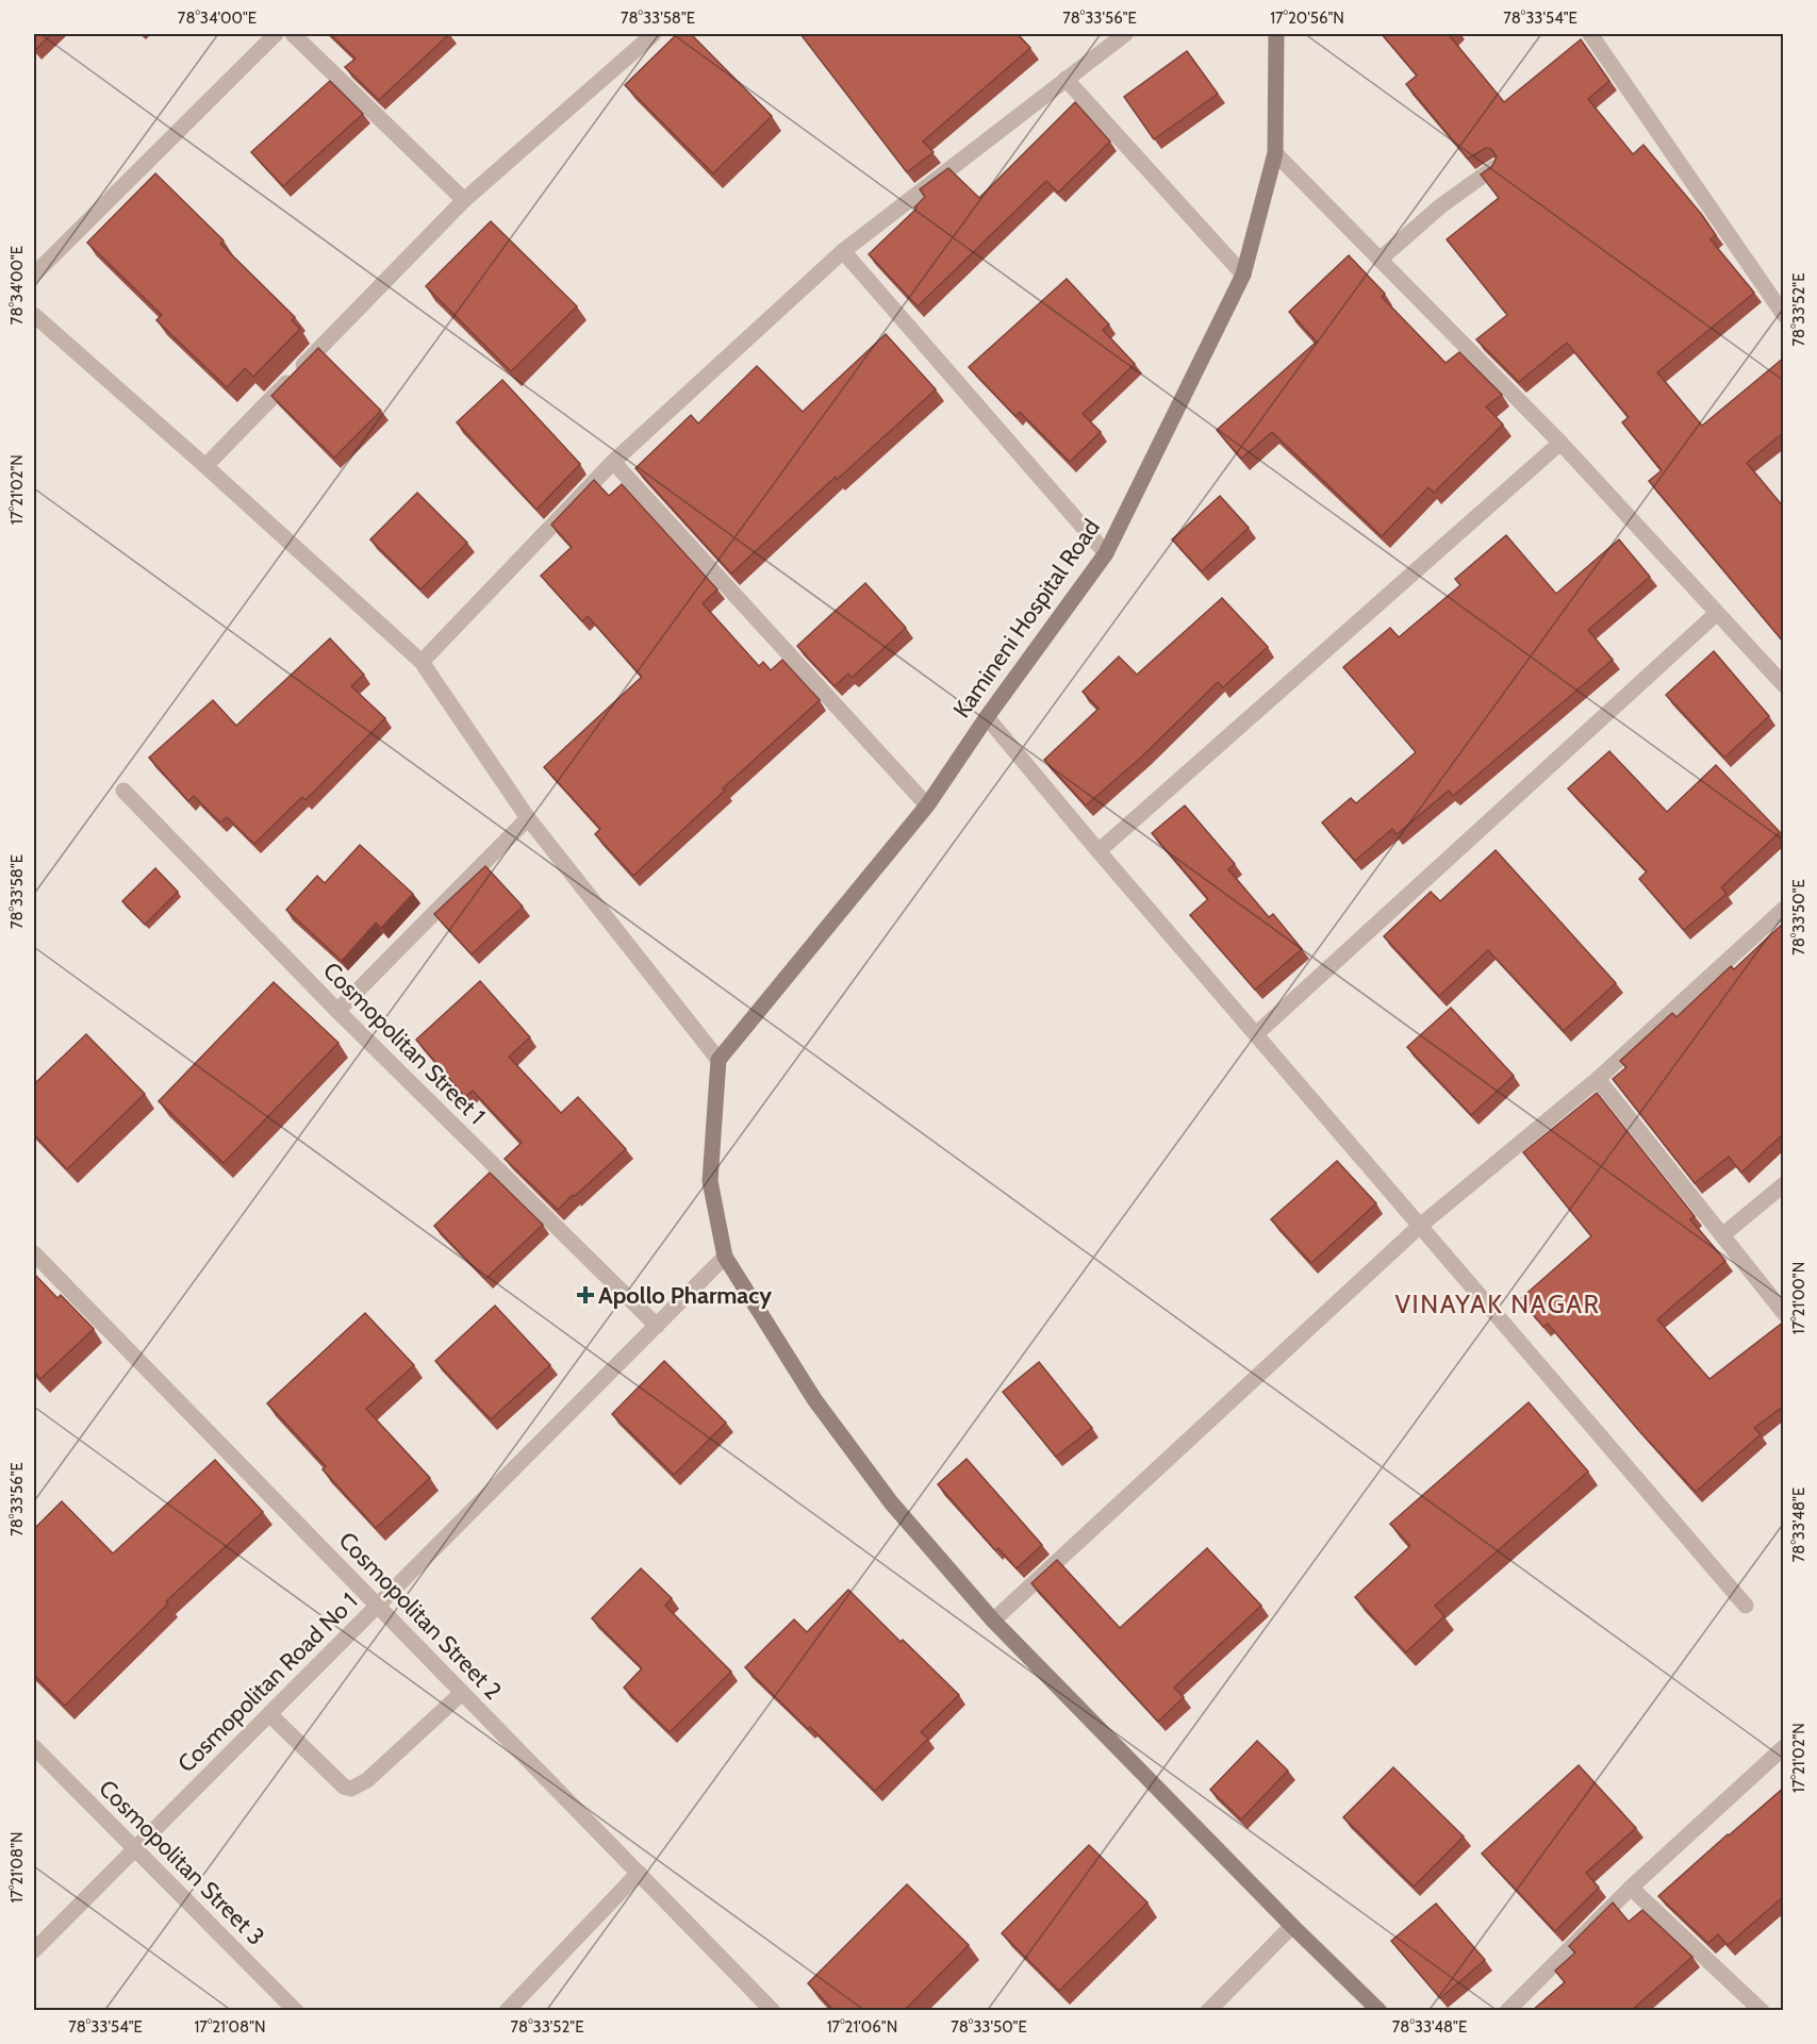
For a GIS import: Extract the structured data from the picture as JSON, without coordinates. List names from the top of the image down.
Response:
{
  "streets": {
    "street": [
      "Kamineni Hospital Road",
      "Cosmopolitan Street 1",
      "Cosmopolitan Street 2",
      "Cosmopolitan Road No 1",
      "Cosmopolitan Street 3"
    ]
  },
  "crossings": [
    ["Cosmopolitan Street 1", "Cosmopolitan Road No 1"],
    ["Cosmopolitan Street 2", "Cosmopolitan Road No 1"],
    ["Cosmopolitan Road No 1", "Cosmopolitan Street 3"]
  ],
  "districts": ["VINAYAK NAGAR"],
  "places": {
    "health": ["Apollo Pharmacy"]
  },
  "coordinates": [
    "78°34'00\"E",
    "78°33'58\"E",
    "78°33'56\"E",
    "17°20'56\"N",
    "78°33'54\"E",
    "78°33'52\"E",
    "17°21'02\"N",
    "78°33'50\"E",
    "17°21'00\"N",
    "78°33'48\"E",
    "17°21'08\"N",
    "17°21'06\"N"
  ]
}
